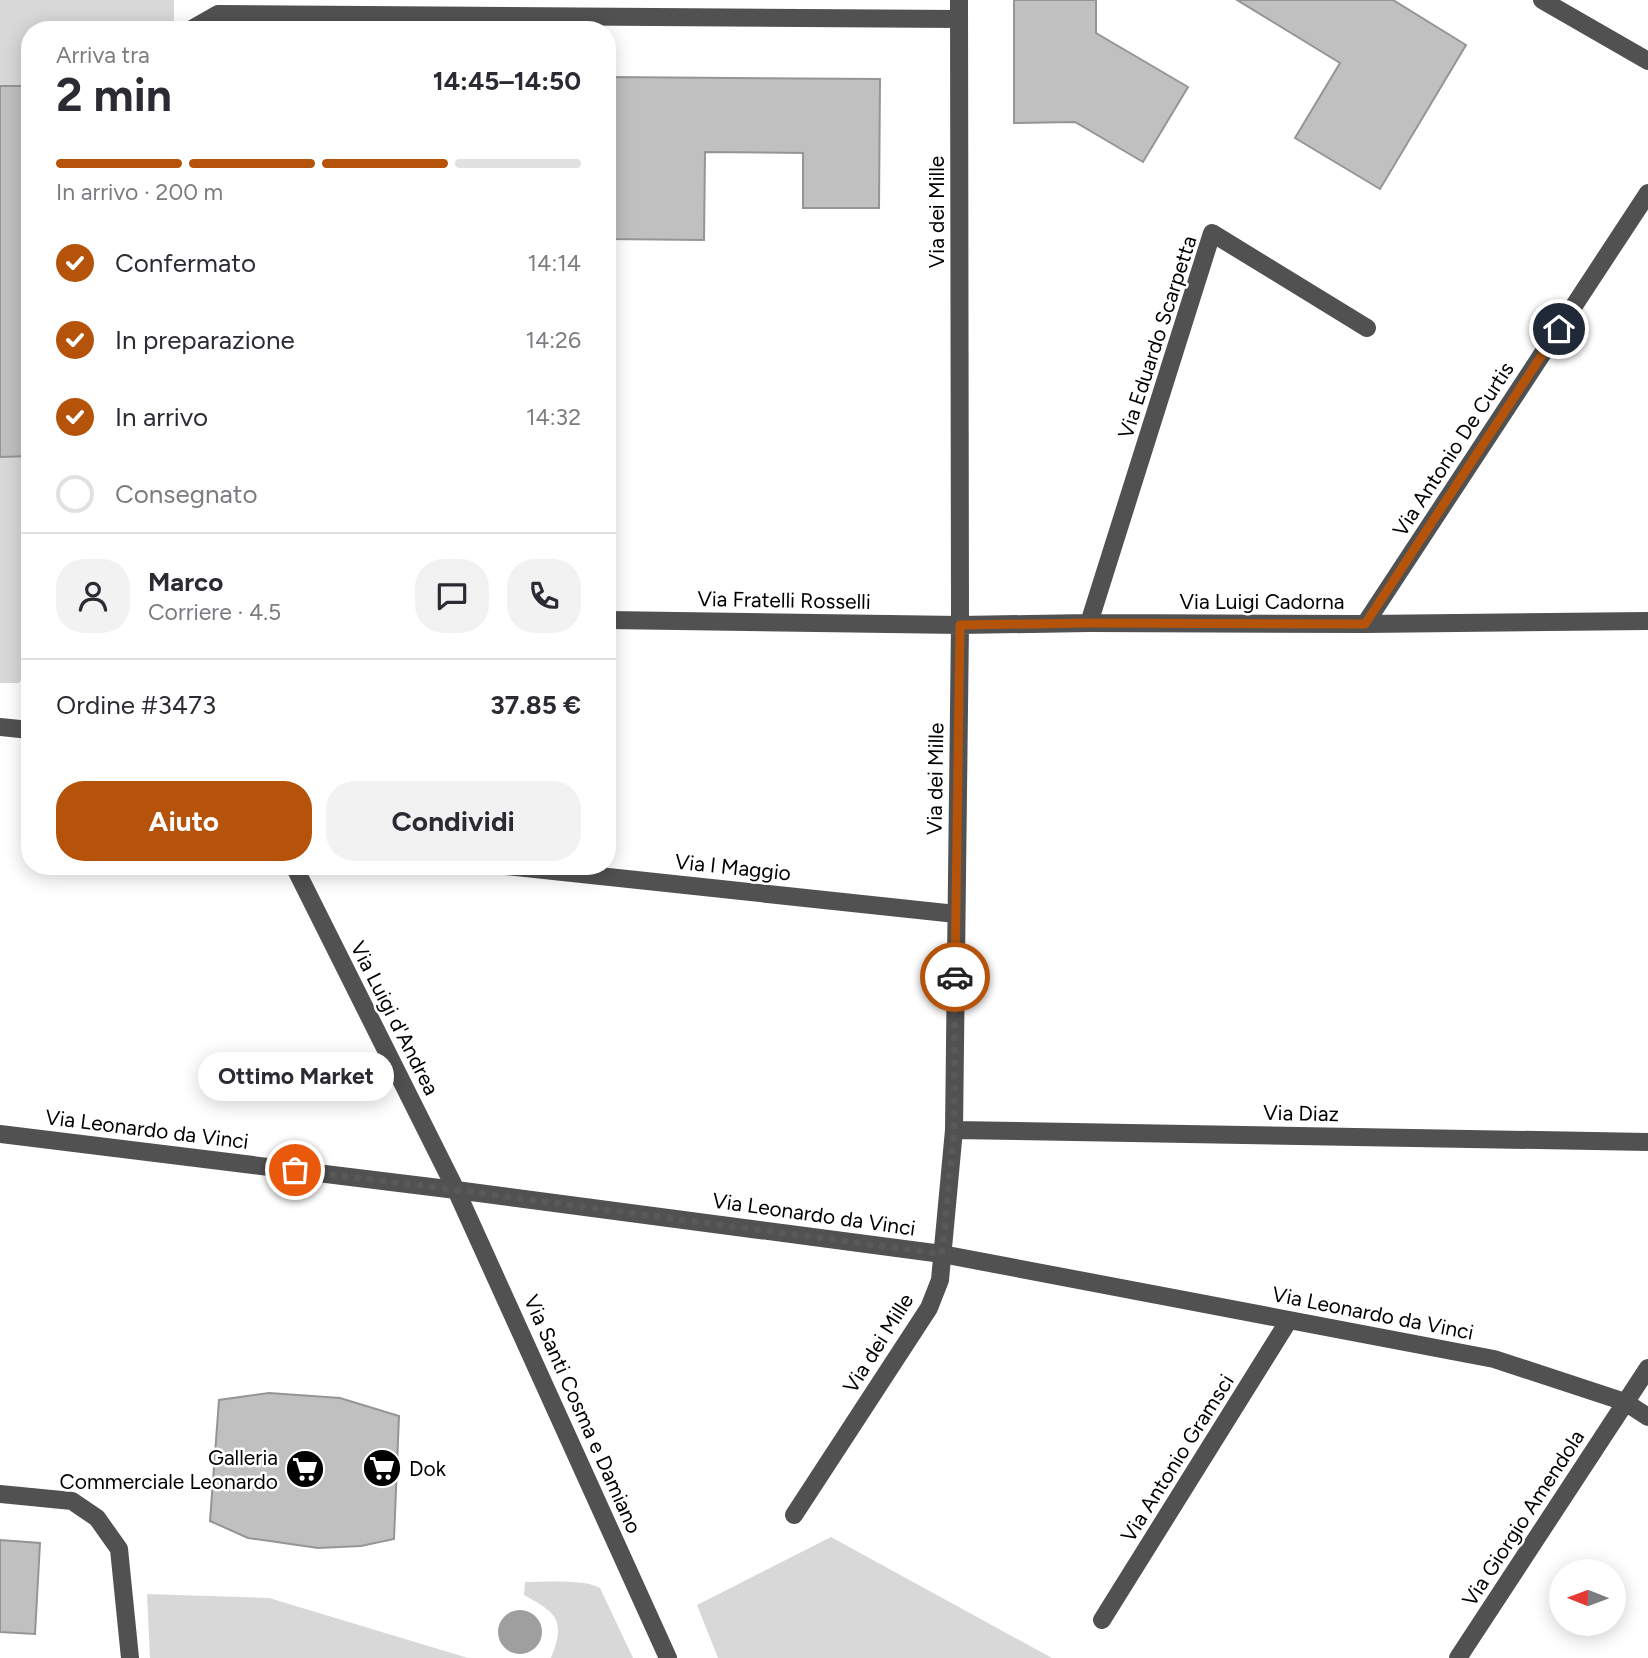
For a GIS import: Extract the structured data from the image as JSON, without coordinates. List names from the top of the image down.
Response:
{
  "streets": {
    "street": [
      "Via dei Mille",
      "Via Eduardo Scarpetta",
      "Via Antonio De Curtis",
      "Via Fratelli Rosselli",
      "Via Luigi Cadorna",
      "Via I Maggio",
      "Via Luigi d'Andrea",
      "Via Diaz",
      "Via Leonardo da Vinci",
      "Via Santi Cosma e Damiano",
      "Via Antonio Gramsci",
      "Via Giorgio Amendola"
    ]
  },
  "crossings": [
    ["Via dei Mille", "Via Fratelli Rosselli"],
    ["Via dei Mille", "Via Luigi Cadorna"],
    ["Via dei Mille", "Via I Maggio"],
    ["Via dei Mille", "Via Diaz"],
    ["Via dei Mille", "Via Leonardo da Vinci"],
    ["Via Eduardo Scarpetta", "Via Luigi Cadorna"],
    ["Via Antonio De Curtis", "Via Luigi Cadorna"],
    ["Via Fratelli Rosselli", "Via Luigi Cadorna"],
    ["Via Luigi d'Andrea", "Via Leonardo da Vinci"],
    ["Via Luigi d'Andrea", "Via Santi Cosma e Damiano"],
    ["Via Leonardo da Vinci", "Via Santi Cosma e Damiano"],
    ["Via Leonardo da Vinci", "Via Antonio Gramsci"],
    ["Via Leonardo da Vinci", "Via Giorgio Amendola"]
  ],
  "places": {
    "other": ["Ottimo Market"],
    "supermarket": ["Dok", "Galleria Commerciale Leonardo"]
  },
  "north": "left",
  "page": {
    "heading": ["2 min", "Arriva tra", "14:45–14:50"],
    "panel": [
      "Marco",
      "Corriere · 4.5",
      "Ordine #3473",
      "37.85 €"
    ],
    "bar": "In arrivo · 200 m",
    "list": [
      ["Confermato", "14:14"],
      ["In preparazione", "14:26"],
      ["In arrivo", "14:32"],
      "Consegnato"
    ],
    "buttons": ["Aiuto", "Condividi"],
    "bubble": "Ottimo Market"
  }
}
